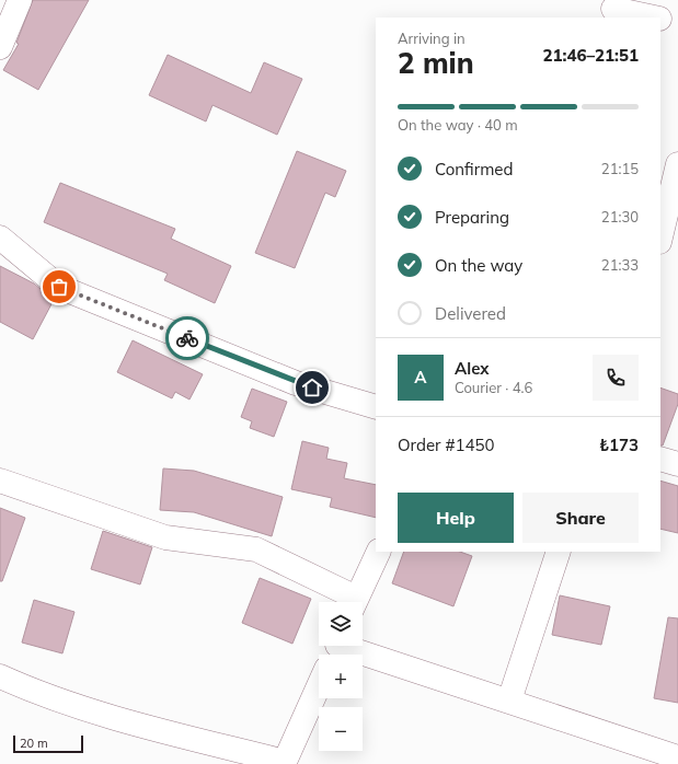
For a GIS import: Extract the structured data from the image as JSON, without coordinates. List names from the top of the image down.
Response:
{
  "scale_bar": "20 m",
  "page": {
    "heading": ["2 min", "Arriving in", "21:46–21:51"],
    "panel": [
      "Alex",
      "Courier · 4.6",
      "Order #1450",
      "₺173"
    ],
    "bar": "On the way · 40 m",
    "list": [
      ["Confirmed", "21:15"],
      ["Preparing", "21:30"],
      ["On the way", "21:33"],
      "Delivered"
    ],
    "round": "A",
    "buttons": ["Help", "Share"],
    "map_buttons": ["+", "−"],
    "scale": "20 m"
  }
}
